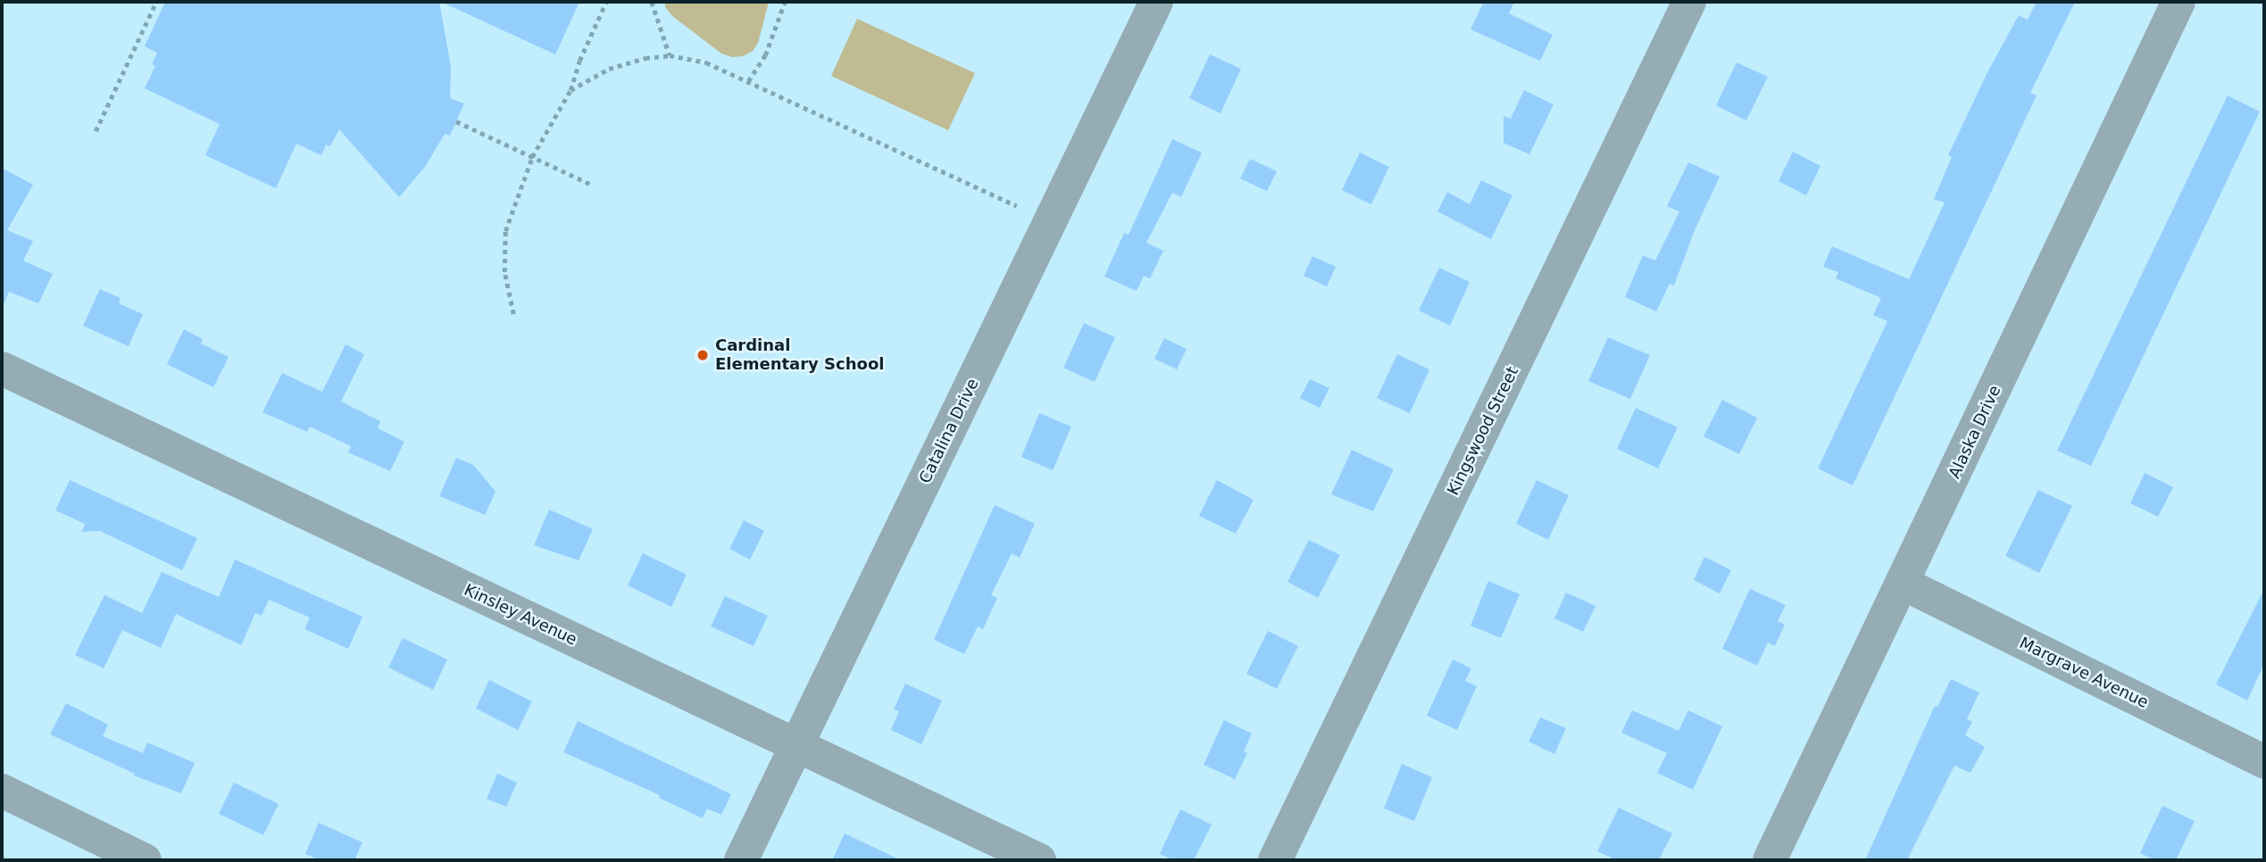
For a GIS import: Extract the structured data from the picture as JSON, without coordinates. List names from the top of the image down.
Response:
{
  "streets": {
    "street": [
      "Catalina Drive",
      "Kingswood Street",
      "Alaska Drive",
      "Kinsley Avenue",
      "Margrave Avenue"
    ]
  },
  "crossings": [
    ["Catalina Drive", "Kinsley Avenue"],
    ["Alaska Drive", "Margrave Avenue"]
  ],
  "places": ["Cardinal Elementary School"]
}
